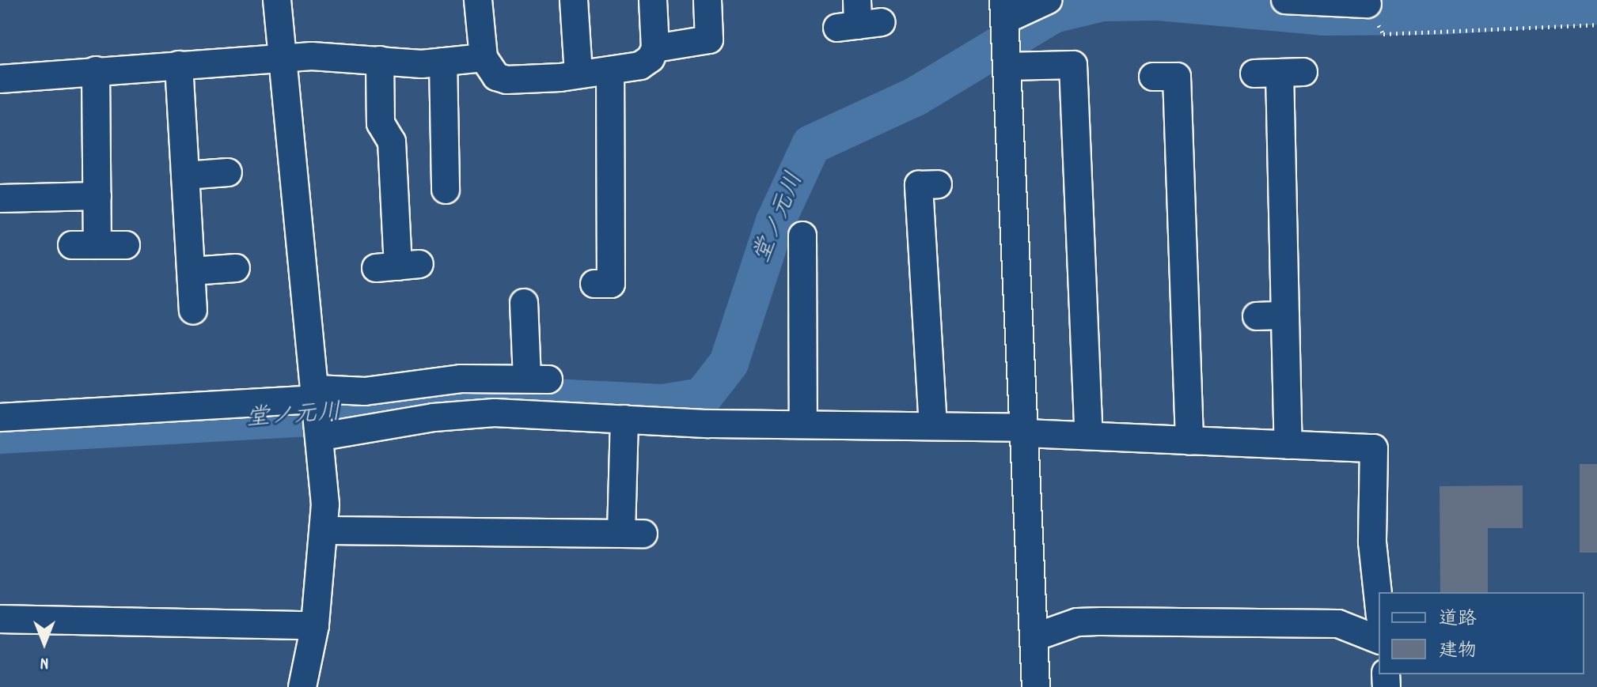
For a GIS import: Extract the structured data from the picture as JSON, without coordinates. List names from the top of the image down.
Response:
{
  "water": ["堂ノ元川"],
  "legend": ["道路", "建物"],
  "north": "bottom"
}
